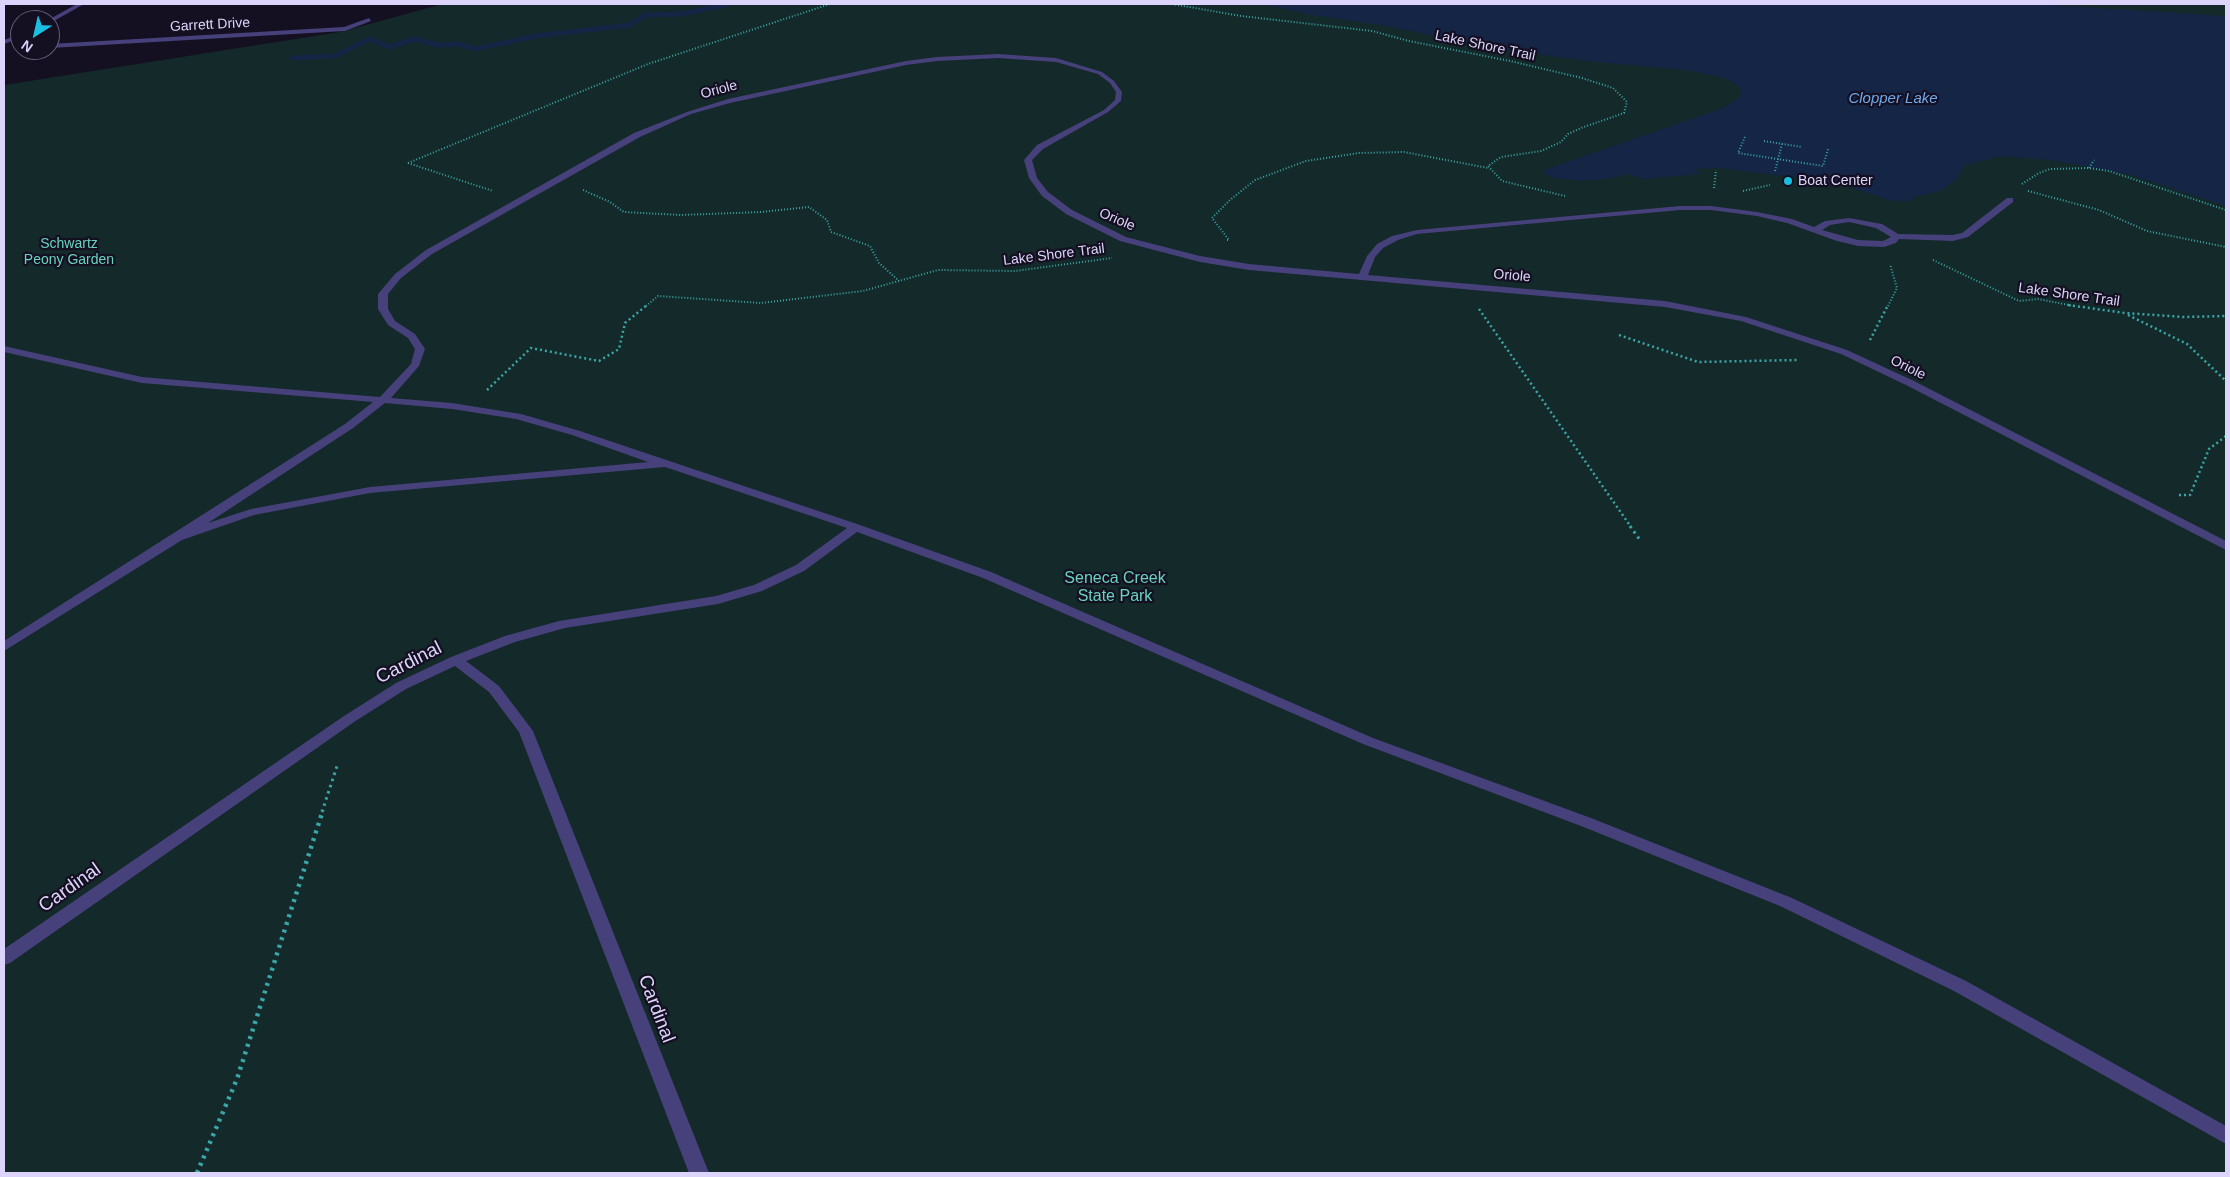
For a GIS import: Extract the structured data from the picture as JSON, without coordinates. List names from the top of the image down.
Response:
{
  "streets": {
    "street": ["Garrett Drive", "Oriole", "Cardinal"],
    "path": ["Lake Shore Trail"]
  },
  "water": ["Clopper Lake"],
  "parks": ["Schwartz Peony Garden", "Seneca Creek State Park"],
  "places": ["Boat Center"],
  "north": "bottom left"
}
